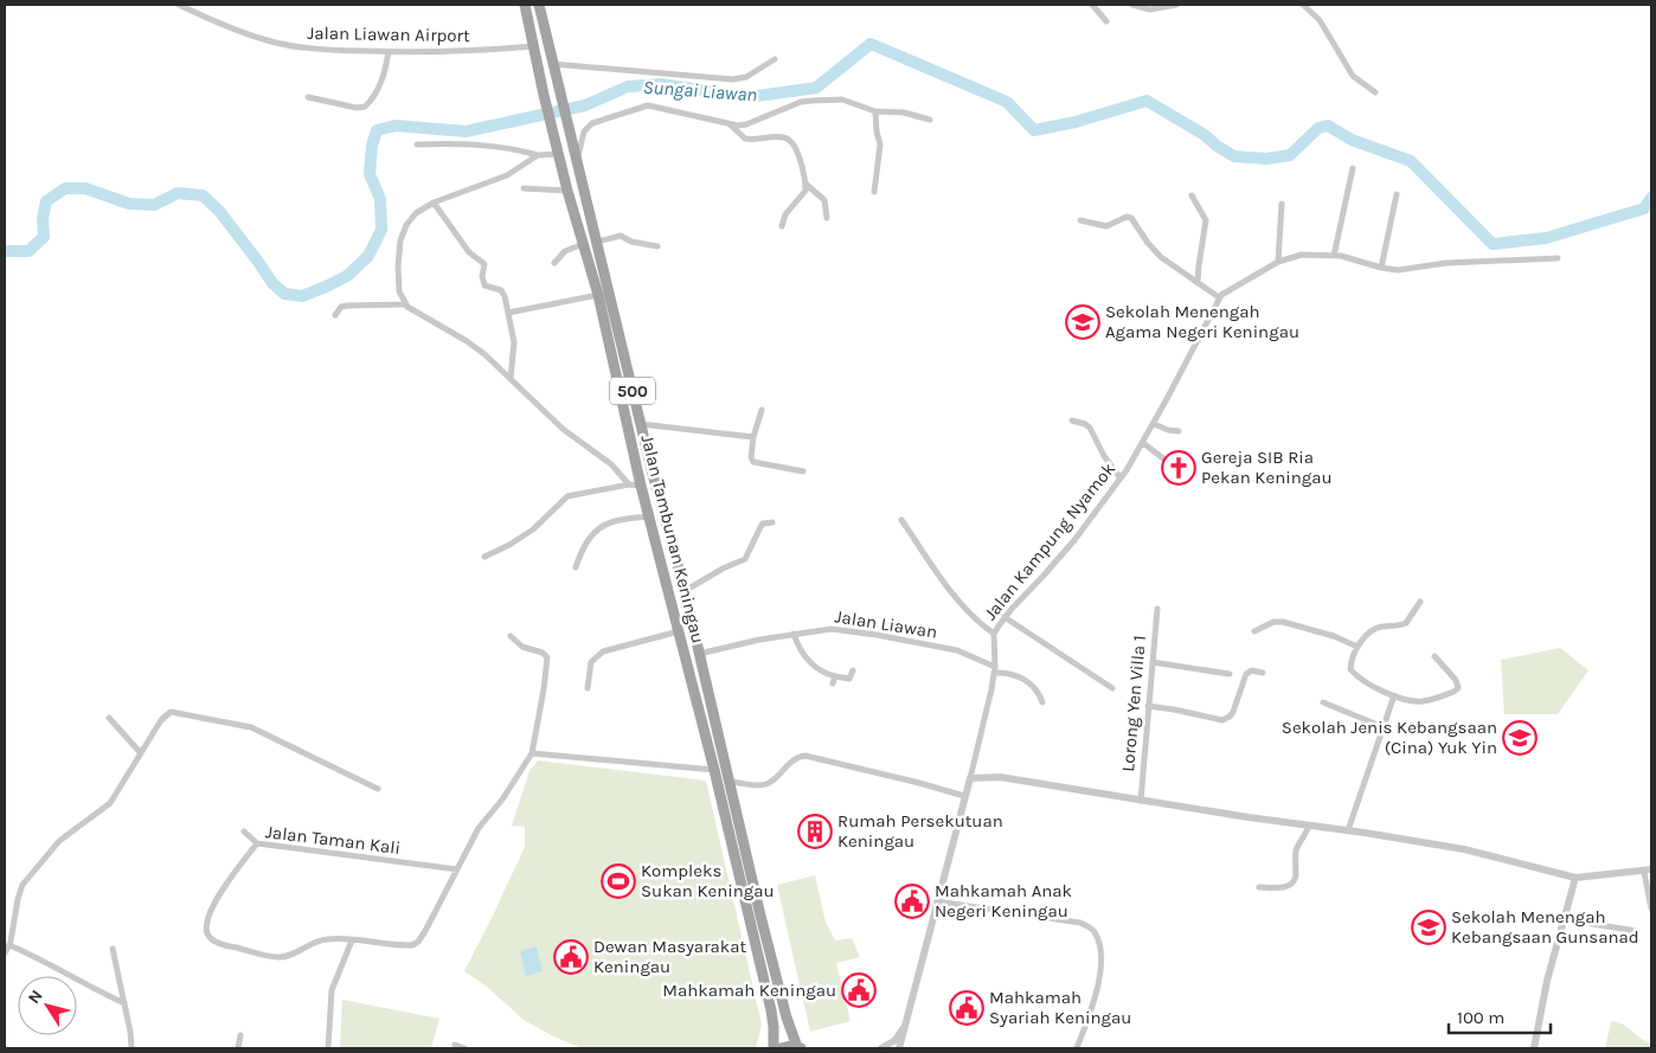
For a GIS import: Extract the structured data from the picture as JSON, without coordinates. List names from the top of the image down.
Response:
{
  "streets": {
    "main road": ["500", "Jalan Tambunan Keningau"],
    "street": [
      "Jalan Liawan Airport",
      "Jalan Kampung Nyamok",
      "Jalan Liawan",
      "Lorong Yen Villa 1",
      "Jalan Taman Kali"
    ]
  },
  "crossings": [
    ["Jalan Liawan Airport", "Jalan Tambunan Keningau"],
    ["500", "Jalan Tambunan Keningau"],
    ["Jalan Tambunan Keningau", "Jalan Liawan"],
    ["Jalan Kampung Nyamok", "Jalan Liawan"]
  ],
  "water": ["Sungai Liawan"],
  "places": {
    "school or university": ["Sekolah Menengah Agama Negeri Keningau", "Sekolah Jenis Kebangsaan (Cina) Yuk Yin", "Sekolah Menengah Kebangsaan Gunsanad"],
    "church": ["Gereja SIB Ria Pekan Keningau"],
    "building": ["Rumah Persekutuan Keningau"],
    "sports": ["Kompleks Sukan Keningau"],
    "public building": [
      "Mahkamah Anak Negeri Keningau",
      "Dewan Masyarakat Keningau",
      "Mahkamah Keningau",
      "Mahkamah Syariah Keningau"
    ]
  },
  "scale_bar": "100 m",
  "north": "top left"
}
